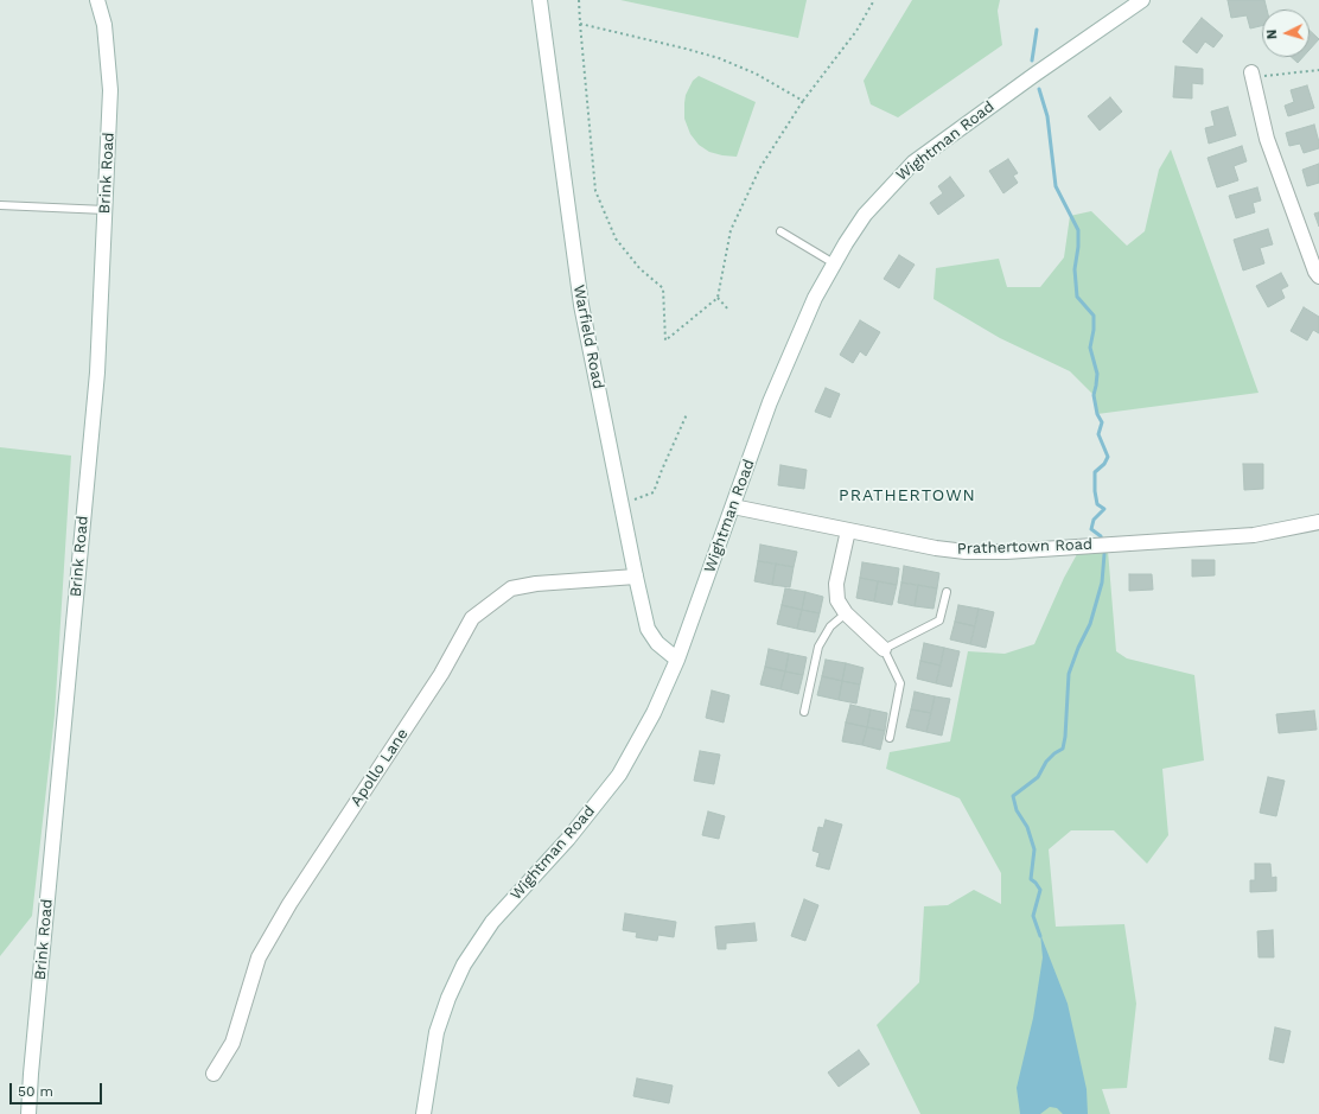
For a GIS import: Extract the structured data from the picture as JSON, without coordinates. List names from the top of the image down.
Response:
{
  "streets": {
    "main road": [
      "Wightman Road",
      "Brink Road",
      "Warfield Road",
      "Prathertown Road",
      "Apollo Lane"
    ]
  },
  "crossings": [
    ["Wightman Road", "Warfield Road"],
    ["Wightman Road", "Prathertown Road"],
    ["Warfield Road", "Apollo Lane"]
  ],
  "districts": ["PRATHERTOWN"],
  "scale_bar": "50 m",
  "north": "left"
}
